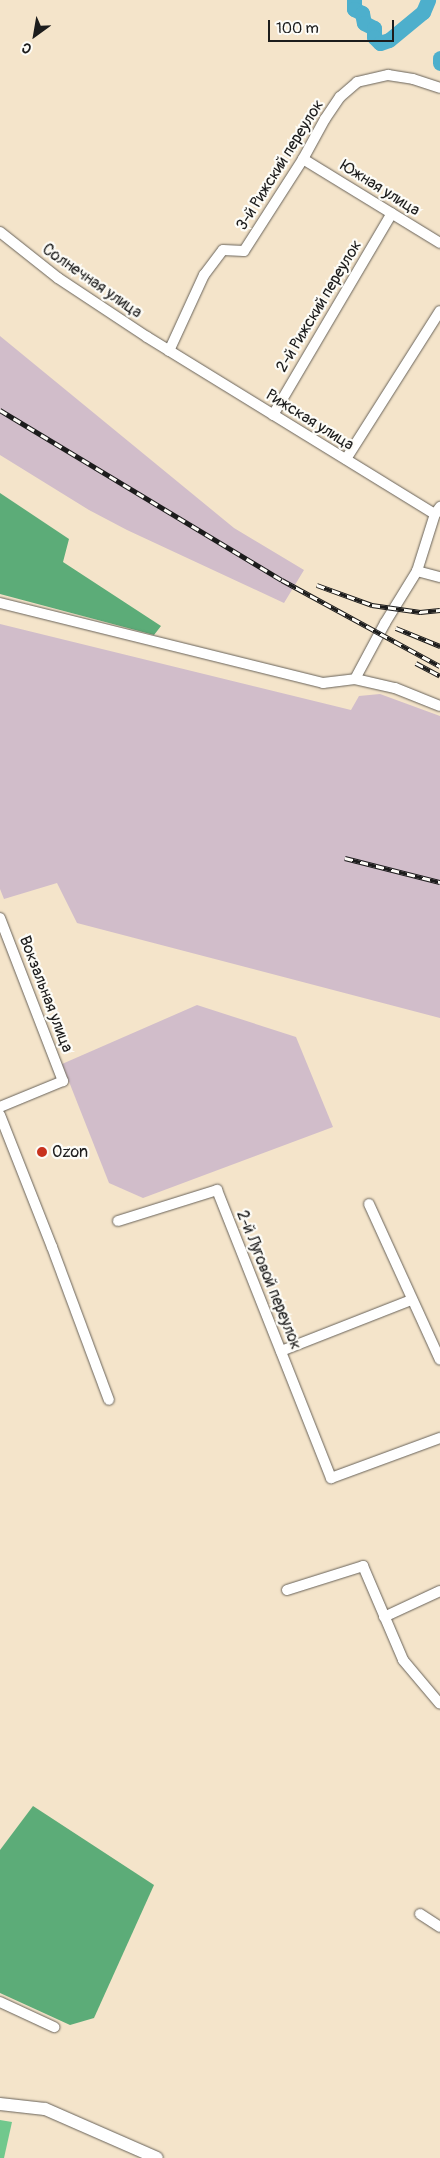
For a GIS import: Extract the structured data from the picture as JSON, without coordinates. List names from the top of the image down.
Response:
{
  "streets": {
    "street": [
      "3-й Рижский переулок",
      "Южная улица",
      "Солнечная улица",
      "2-й Рижский переулок",
      "Рижская улица",
      "Вокзальная улица",
      "2-й Луговой переулок"
    ]
  },
  "crossings": [
    ["3-й Рижский переулок", "Южная улица"],
    ["3-й Рижский переулок", "Солнечная улица"],
    ["3-й Рижский переулок", "Рижская улица"],
    ["Южная улица", "2-й Рижский переулок"],
    ["Солнечная улица", "Рижская улица"],
    ["2-й Рижский переулок", "Рижская улица"]
  ],
  "places": ["Ozon"],
  "scale_bar": "100 m",
  "north": "bottom left"
}
